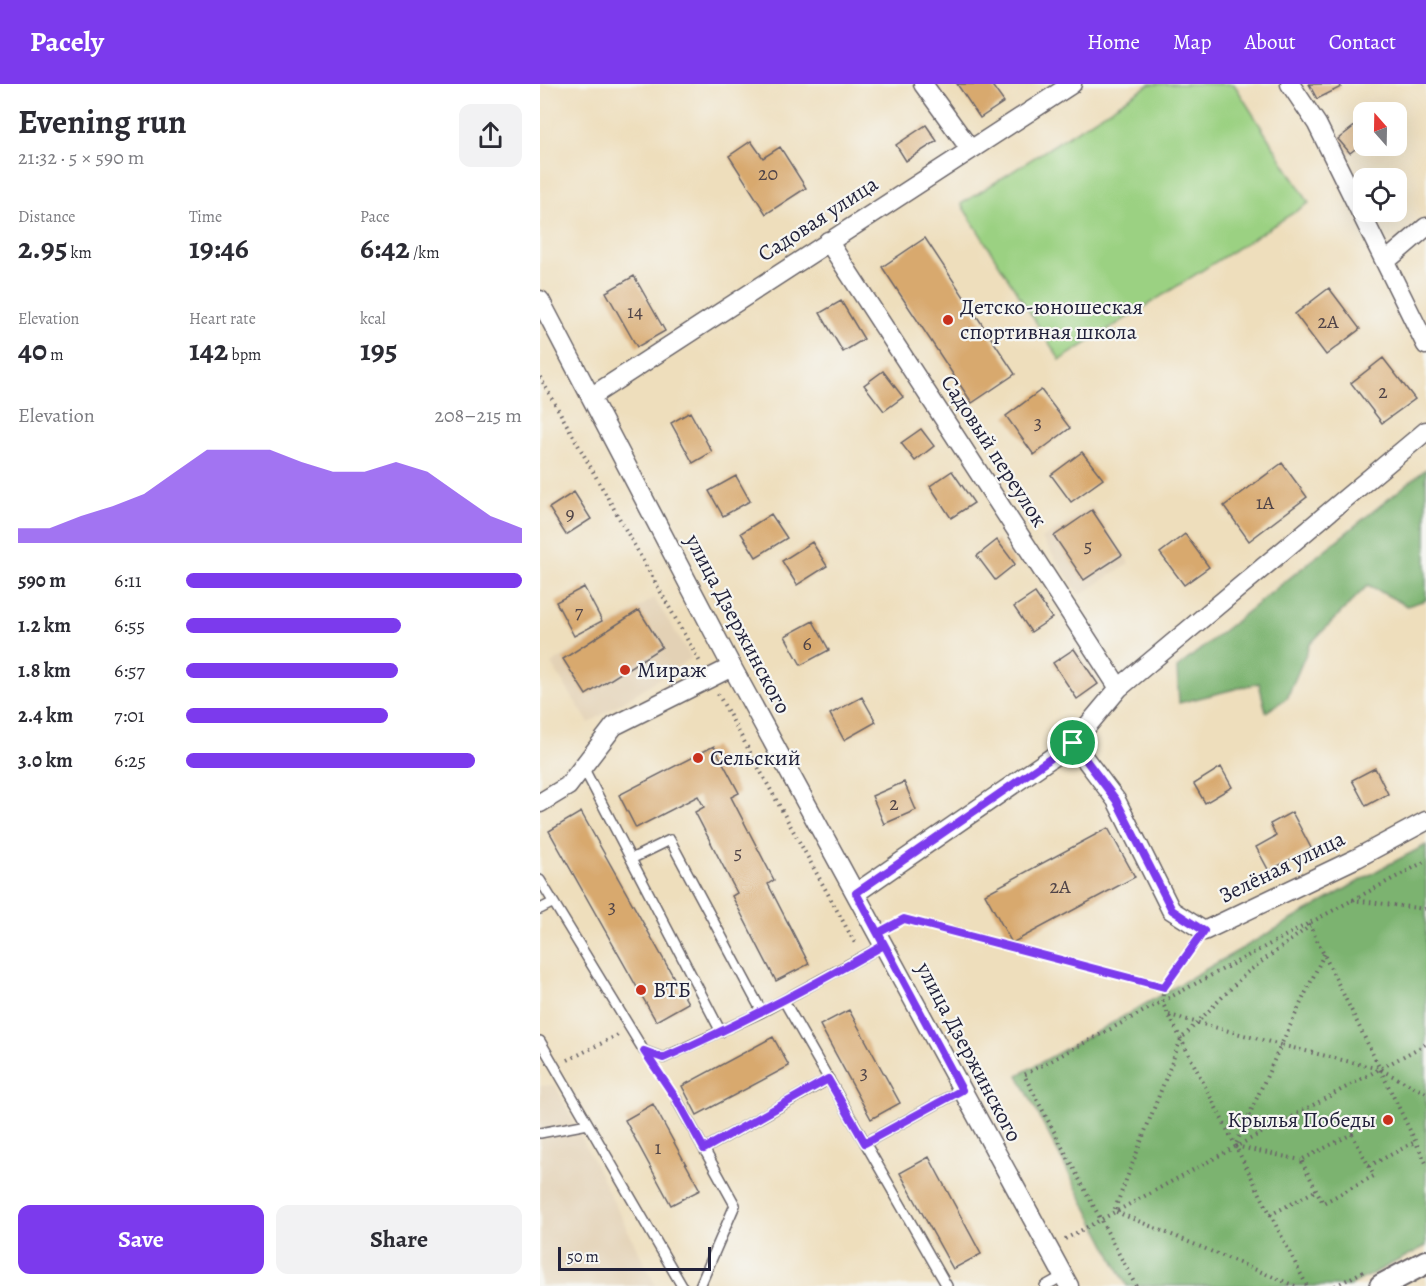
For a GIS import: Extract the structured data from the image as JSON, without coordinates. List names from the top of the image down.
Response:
{
  "streets": {
    "street": [
      "Садовая улица",
      "Садовый переулок",
      "улица Дзержинского",
      "Зелёная улица"
    ]
  },
  "crossings": [
    ["Садовая улица", "Садовый переулок"],
    ["Садовая улица", "улица Дзержинского"]
  ],
  "places": [
    "Детско-юношеская спортивная школа",
    "Мираж",
    "Сельский",
    "ВТБ",
    "Крылья Победы"
  ],
  "house_numbers": [
    "20",
    "14",
    "2А",
    "2",
    "3",
    "1А",
    "9",
    "5",
    "7",
    "6",
    "2",
    "5",
    "2А",
    "3",
    "3",
    "1"
  ],
  "scale_bar": "50 m",
  "north": "top",
  "page": {
    "header": "Pacely",
    "nav": [
      "Home",
      "Map",
      "About",
      "Contact"
    ],
    "heading": ["Evening run", "21:32 · 5 × 590 m"],
    "stats": [
      ["Distance", "2.95 km"],
      ["Time", "19:46"],
      ["Pace", "6:42 /km"],
      ["Elevation", "40 m"],
      ["Heart rate", "142 bpm"],
      ["kcal", "195"]
    ],
    "chart": ["Elevation", "208–215 m"],
    "list": [
      {
        "name": "590 m",
        "note": "6:11"
      },
      {
        "name": "1.2 km",
        "note": "6:55"
      },
      {
        "name": "1.8 km",
        "note": "6:57"
      },
      {
        "name": "2.4 km",
        "note": "7:01"
      },
      {
        "name": "3.0 km",
        "note": "6:25"
      }
    ],
    "buttons": ["Save", "Share"],
    "scale": "50 m"
  }
}
